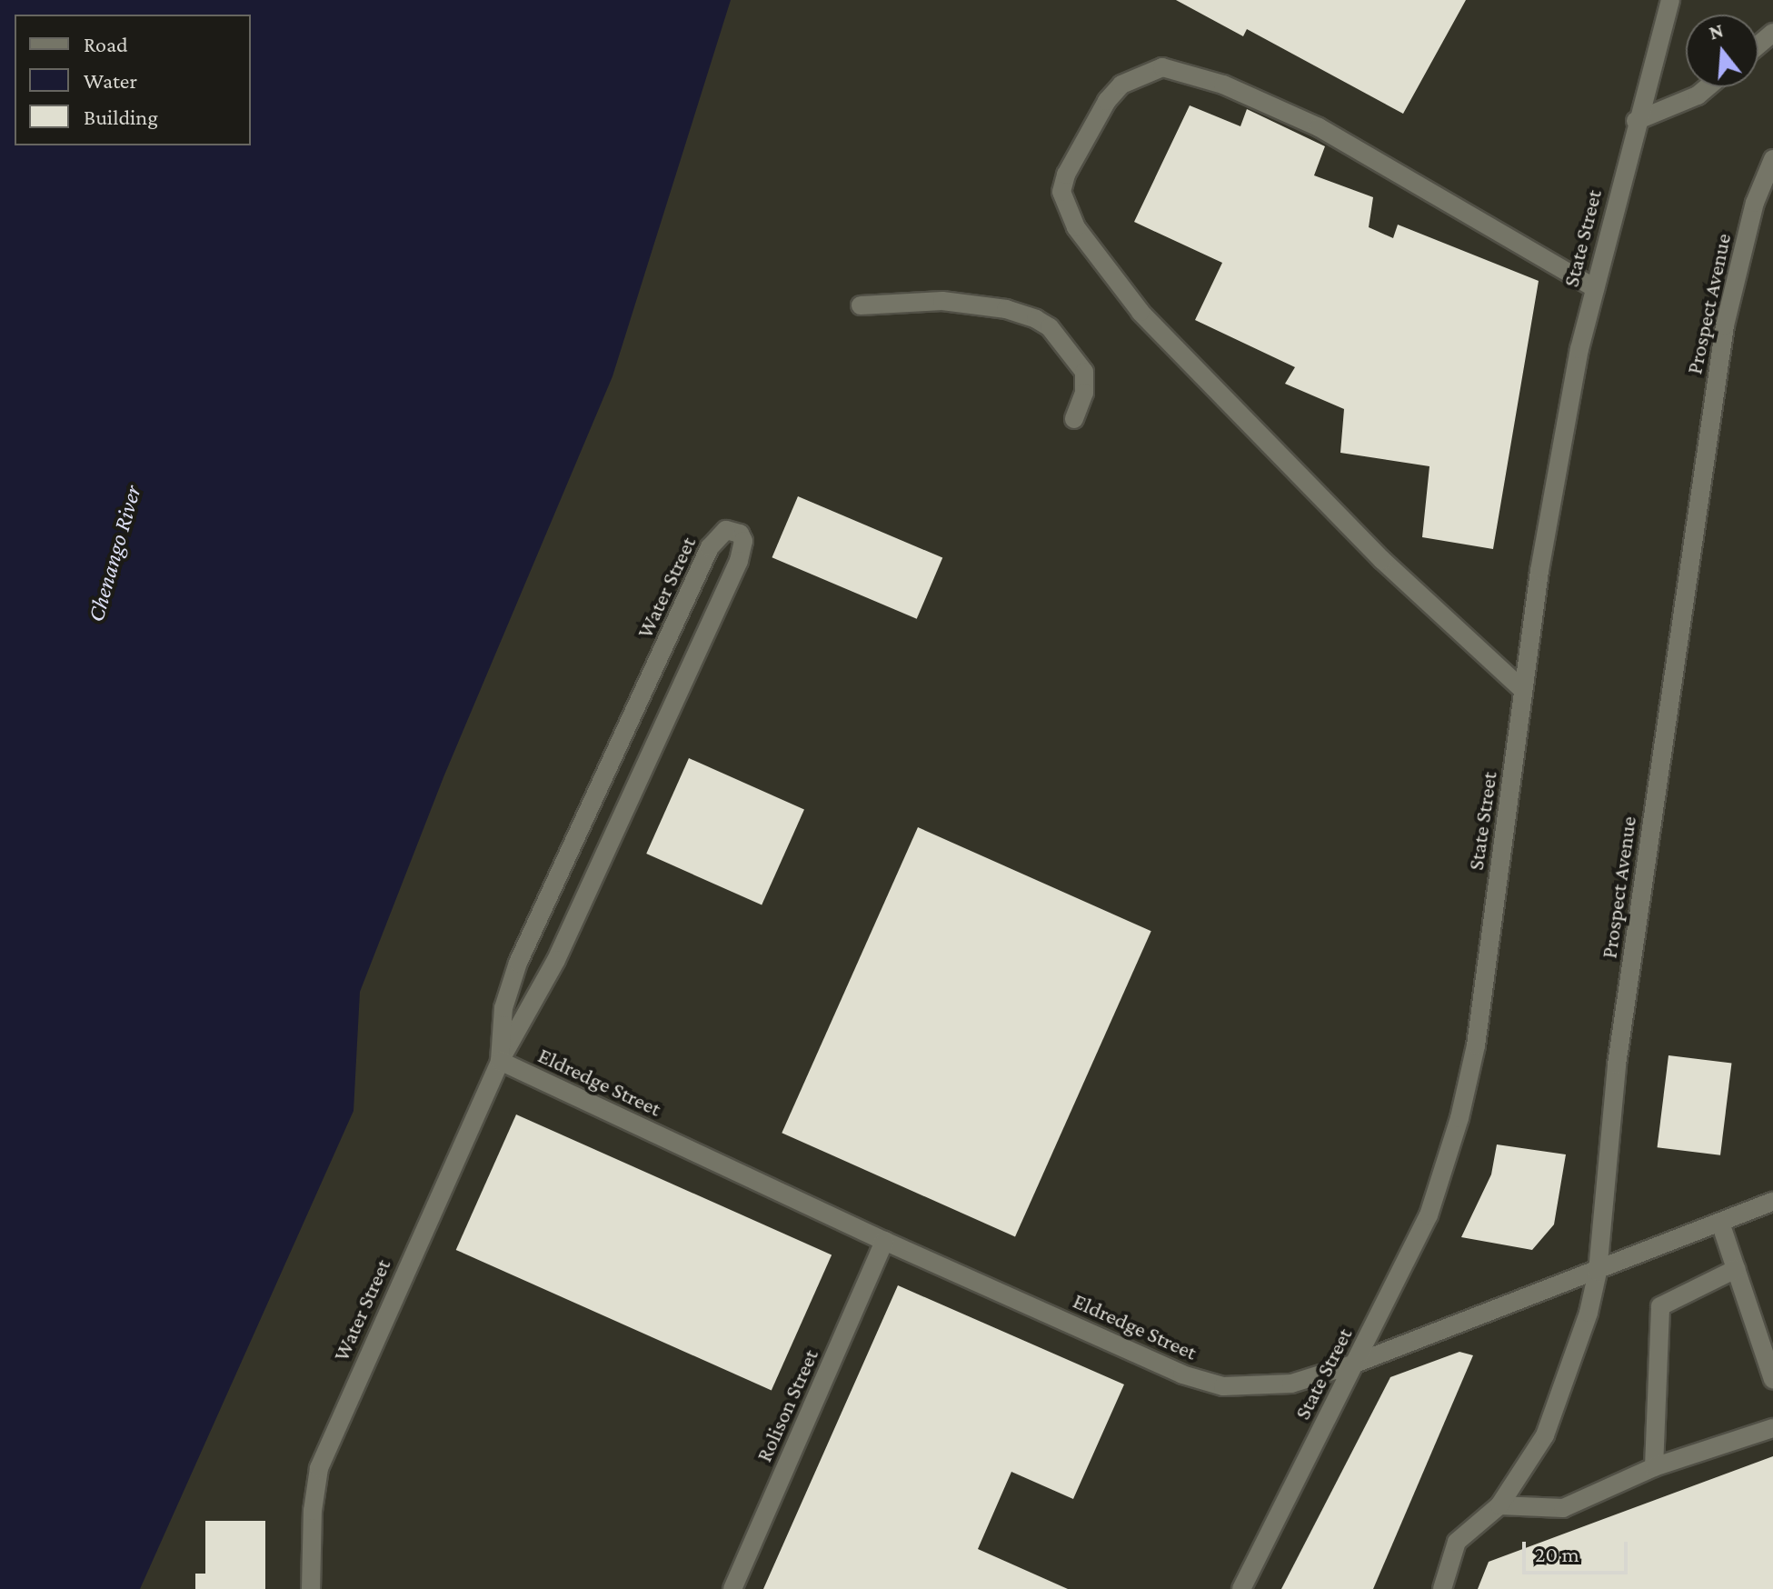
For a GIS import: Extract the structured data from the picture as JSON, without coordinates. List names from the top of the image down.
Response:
{
  "streets": {
    "street": [
      "State Street",
      "Prospect Avenue",
      "Water Street",
      "Eldredge Street",
      "Rolison Street"
    ]
  },
  "crossings": [
    ["State Street", "Eldredge Street"],
    ["Prospect Avenue", "Eldredge Street"],
    ["Water Street", "Eldredge Street"],
    ["Eldredge Street", "Rolison Street"]
  ],
  "water": ["Chenango River"],
  "legend": ["Road", "Water", "Building"],
  "scale_bar": "20 m",
  "north": "top"
}
